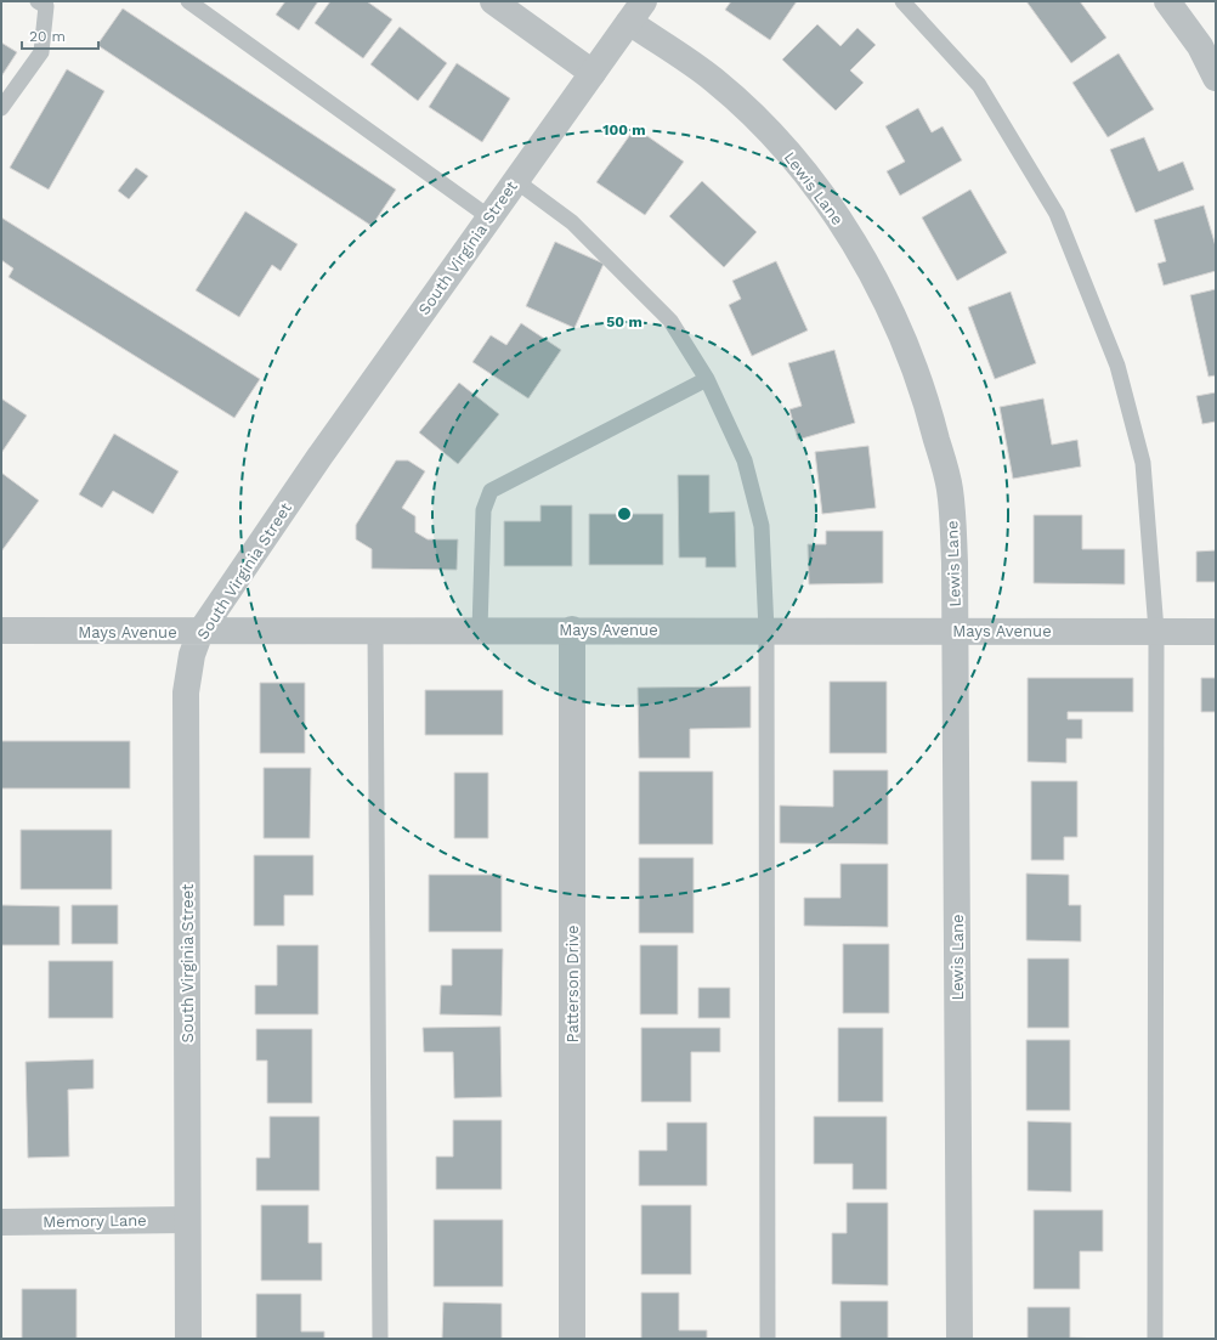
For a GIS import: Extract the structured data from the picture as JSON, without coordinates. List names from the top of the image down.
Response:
{
  "streets": {
    "street": [
      "Lewis Lane",
      "South Virginia Street",
      "Mays Avenue",
      "Patterson Drive",
      "Memory Lane"
    ]
  },
  "crossings": [
    ["Lewis Lane", "South Virginia Street"],
    ["Lewis Lane", "Mays Avenue"],
    ["South Virginia Street", "Mays Avenue"],
    ["South Virginia Street", "Memory Lane"],
    ["Mays Avenue", "Patterson Drive"]
  ],
  "scale_bar": "20 m",
  "rings": ["100 m", "50 m"]
}
